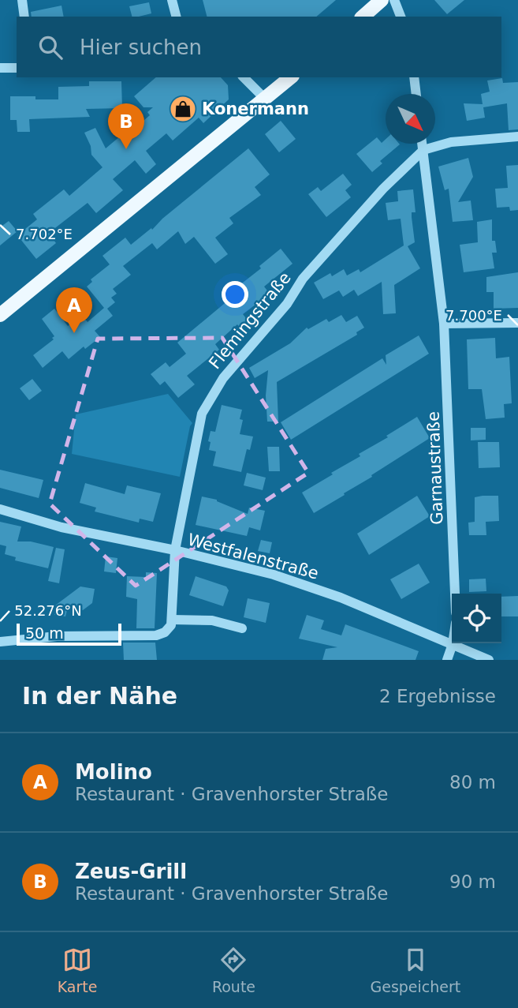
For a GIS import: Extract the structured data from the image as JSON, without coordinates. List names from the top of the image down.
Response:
{
  "streets": {
    "street": ["Flemingstraße", "Garnaustraße", "Westfalenstraße"]
  },
  "crossings": [
    ["Flemingstraße", "Garnaustraße"],
    ["Flemingstraße", "Westfalenstraße"]
  ],
  "places": {
    "shop": ["Konermann"]
  },
  "scale_bar": "50 m",
  "north": "bottom right",
  "page": {
    "search": "Hier suchen",
    "pins": ["B", "A"],
    "scale": "50 m",
    "heading": ["In der Nähe", "2 Ergebnisse"],
    "list": [
      {
        "mark": "A",
        "name": "Molino",
        "note": "Restaurant · Gravenhorster Straße",
        "value": "80 m"
      },
      {
        "mark": "B",
        "name": "Zeus-Grill",
        "note": "Restaurant · Gravenhorster Straße",
        "value": "90 m"
      }
    ],
    "nav": ["Karte", "Route", "Gespeichert"]
  },
  "coordinates": ["7.702°E", "7.700°E", "52.276°N"]
}
